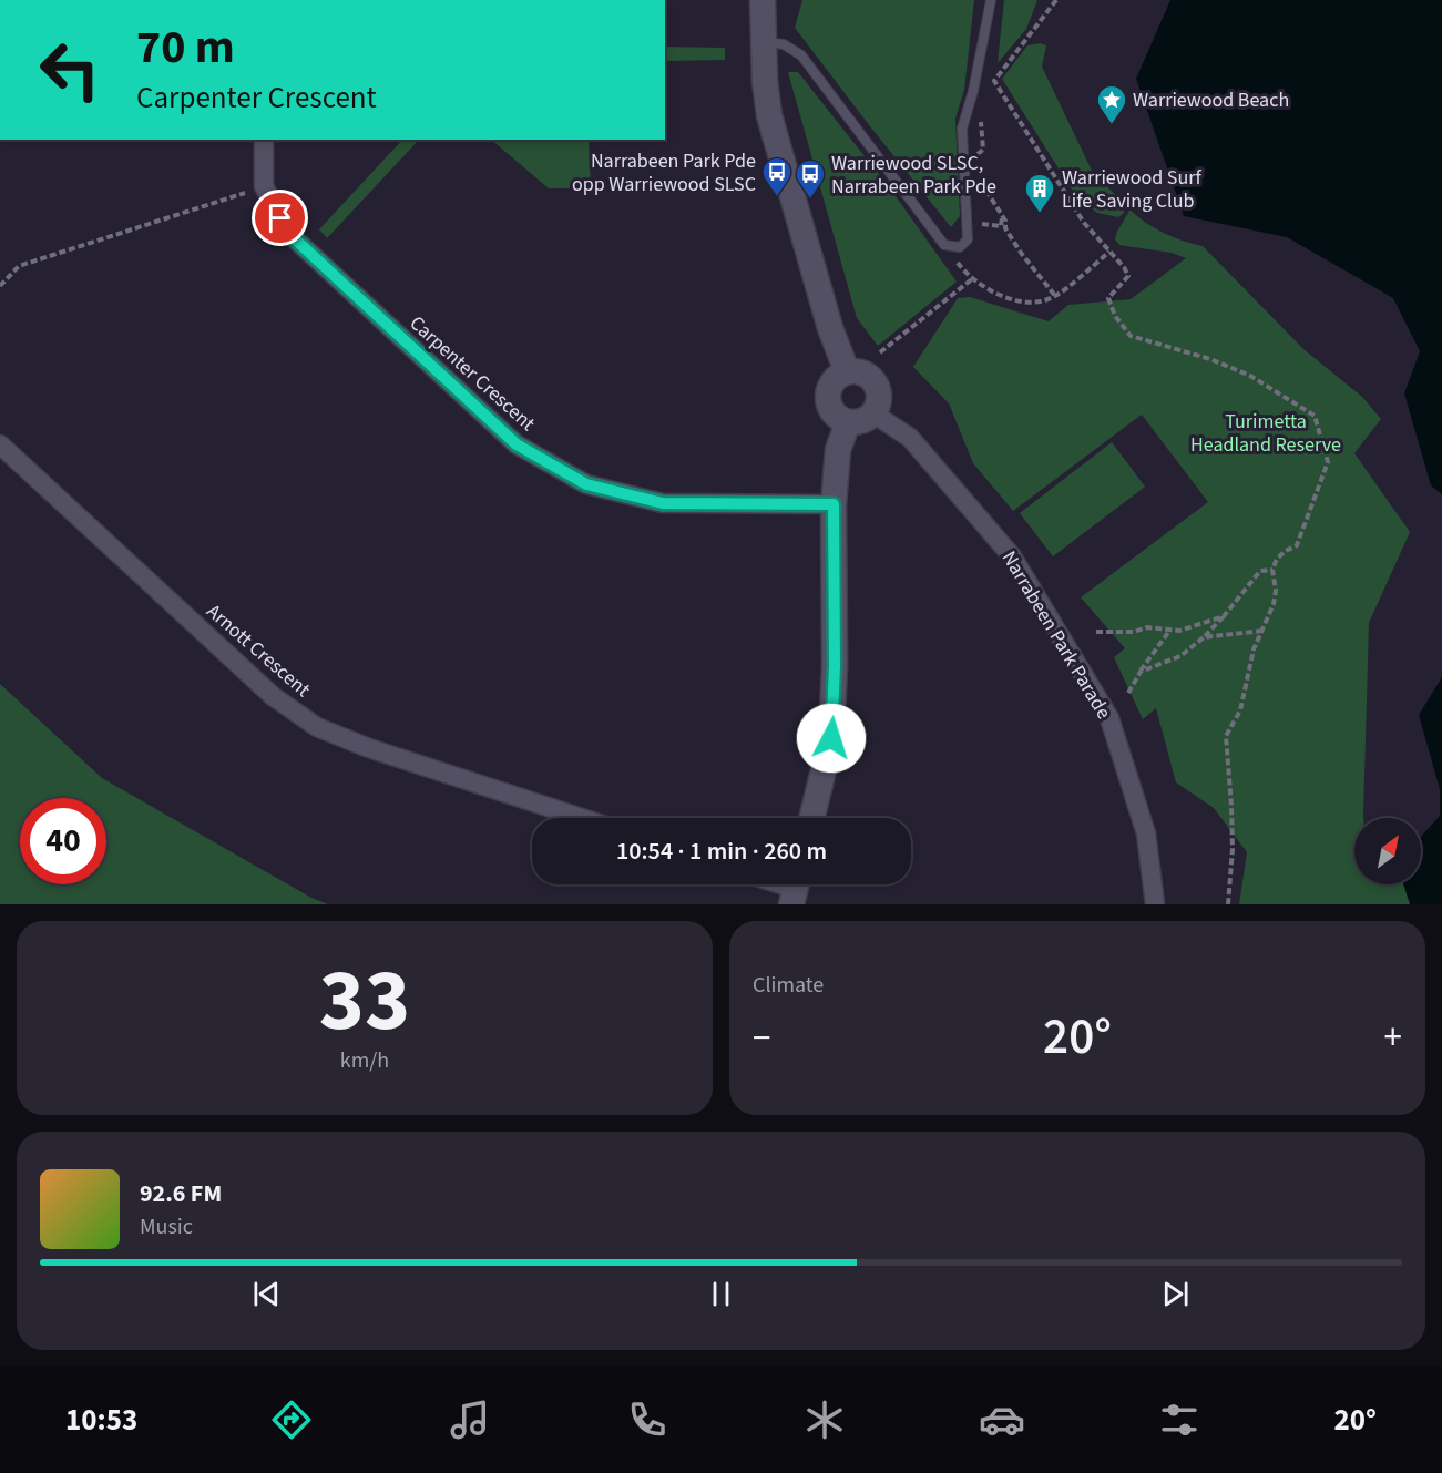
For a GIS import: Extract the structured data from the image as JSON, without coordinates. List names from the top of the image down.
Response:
{
  "streets": {
    "street": ["Carpenter Crescent", "Narrabeen Park Parade", "Arnott Crescent"]
  },
  "parks": ["Turimetta Headland Reserve"],
  "places": {
    "place": ["Warriewood Beach"],
    "bus stop": ["Narrabeen Park Pde opp Warriewood SLSC", "Warriewood SLSC, Narrabeen Park Pde"],
    "building": ["Warriewood Surf Life Saving Club"]
  },
  "north": "top right",
  "page": {
    "turn": ["70 m", "Carpenter Crescent"],
    "limit": "40",
    "trip": "10:54 · 1 min · 260 m",
    "tile": [
      ["33", "km/h"],
      "Climate"
    ],
    "heat": ["−", "20°", "+"],
    "song": ["92.6 FM", "Music"],
    "tabs": ["10:53", "20°"]
  }
}
